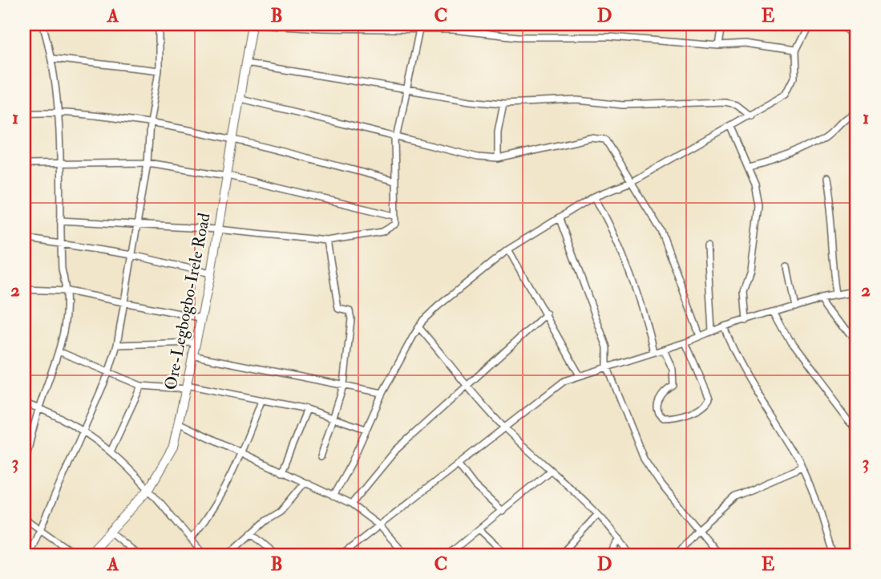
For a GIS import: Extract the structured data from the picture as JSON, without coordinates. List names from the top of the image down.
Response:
{
  "streets": {
    "main road": ["Ore-Legbogbo-Irele Road"]
  },
  "grid": {
    "columns": [
      "A",
      "B",
      "C",
      "D",
      "E"
    ],
    "rows": ["1", "2", "3"]
  }
}
